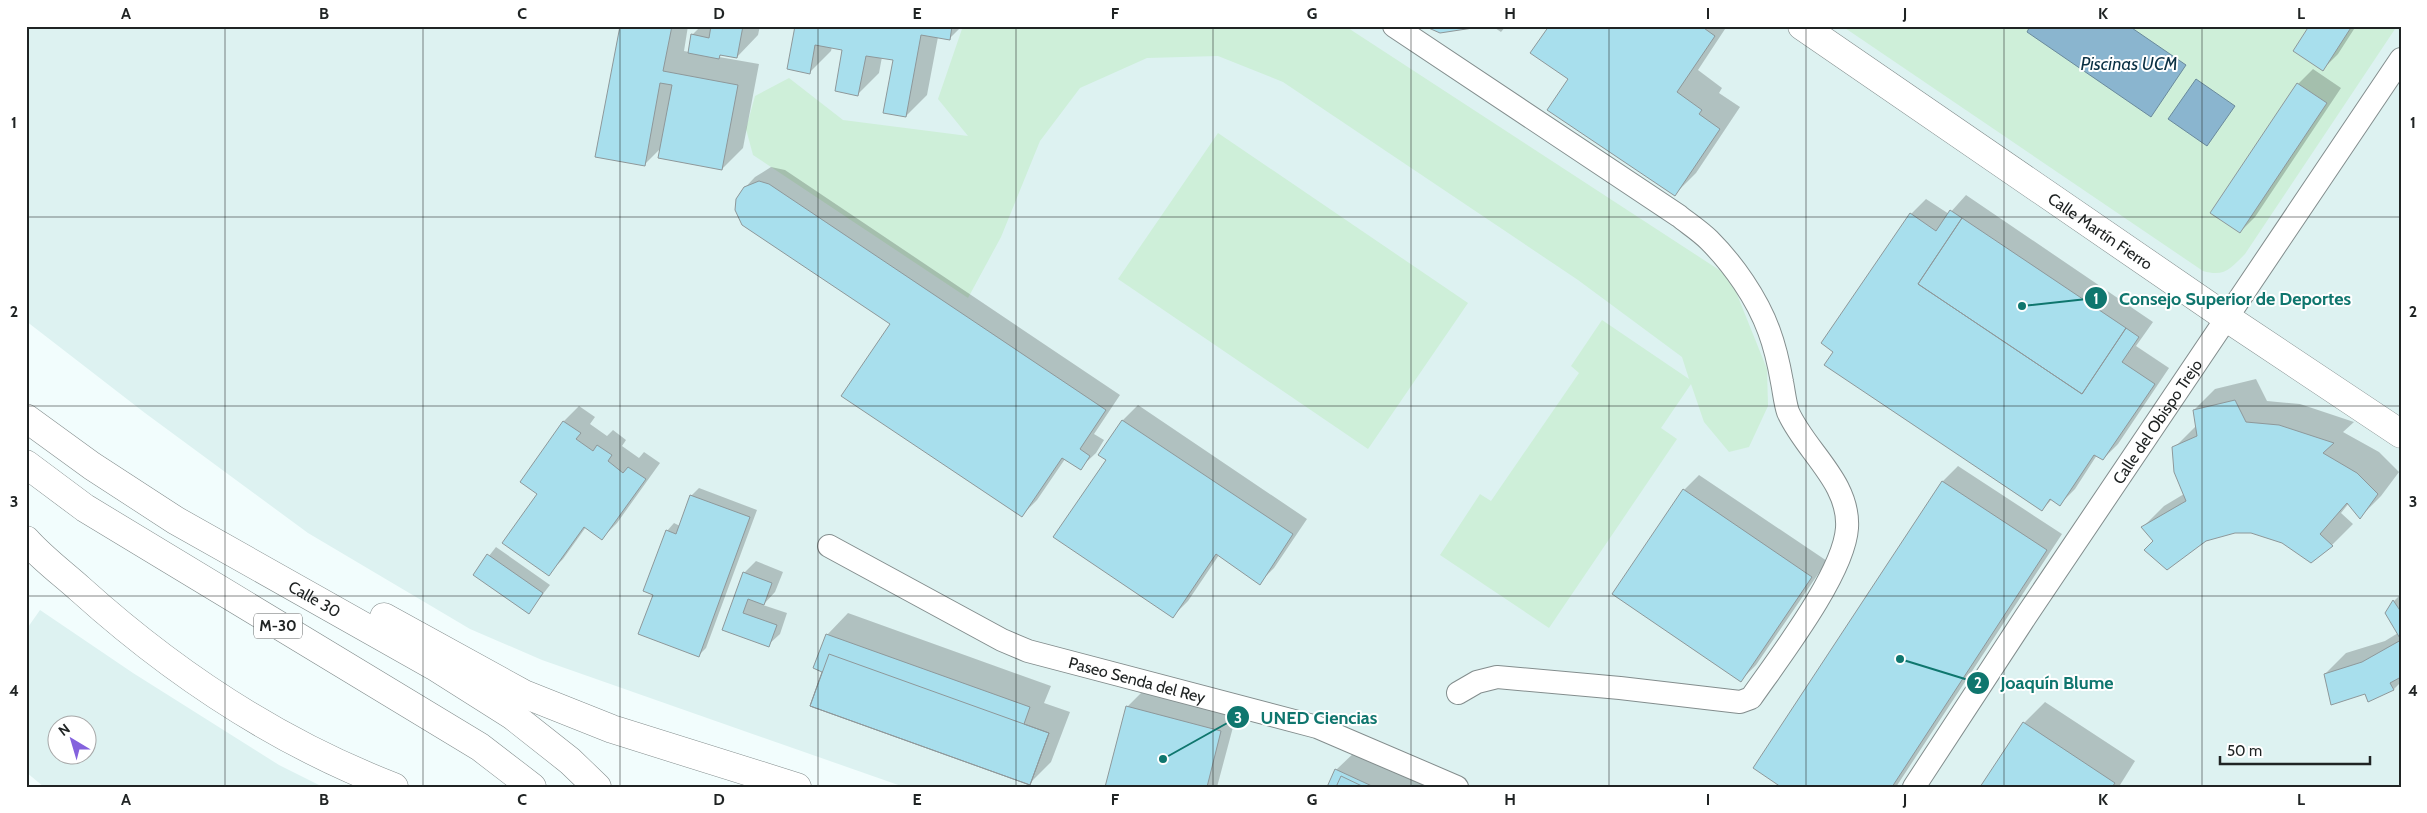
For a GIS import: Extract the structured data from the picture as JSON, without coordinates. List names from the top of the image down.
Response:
{
  "streets": {
    "main road": ["Calle Martín Fierro", "Calle 30", "M-30"],
    "street": ["Calle del Obispo Trejo", "Paseo Senda del Rey"]
  },
  "crossings": [
    ["Calle Martín Fierro", "Calle del Obispo Trejo"]
  ],
  "water": ["Piscinas UCM"],
  "places": ["Consejo Superior de Deportes", "Joaquín Blume", "UNED Ciencias"],
  "scale_bar": "50 m",
  "north": "top left",
  "grid": {
    "columns": [
      "A",
      "B",
      "C",
      "D",
      "E",
      "F",
      "G",
      "H",
      "I",
      "J",
      "K",
      "L"
    ],
    "rows": [
      "1",
      "2",
      "3",
      "4"
    ]
  }
}
